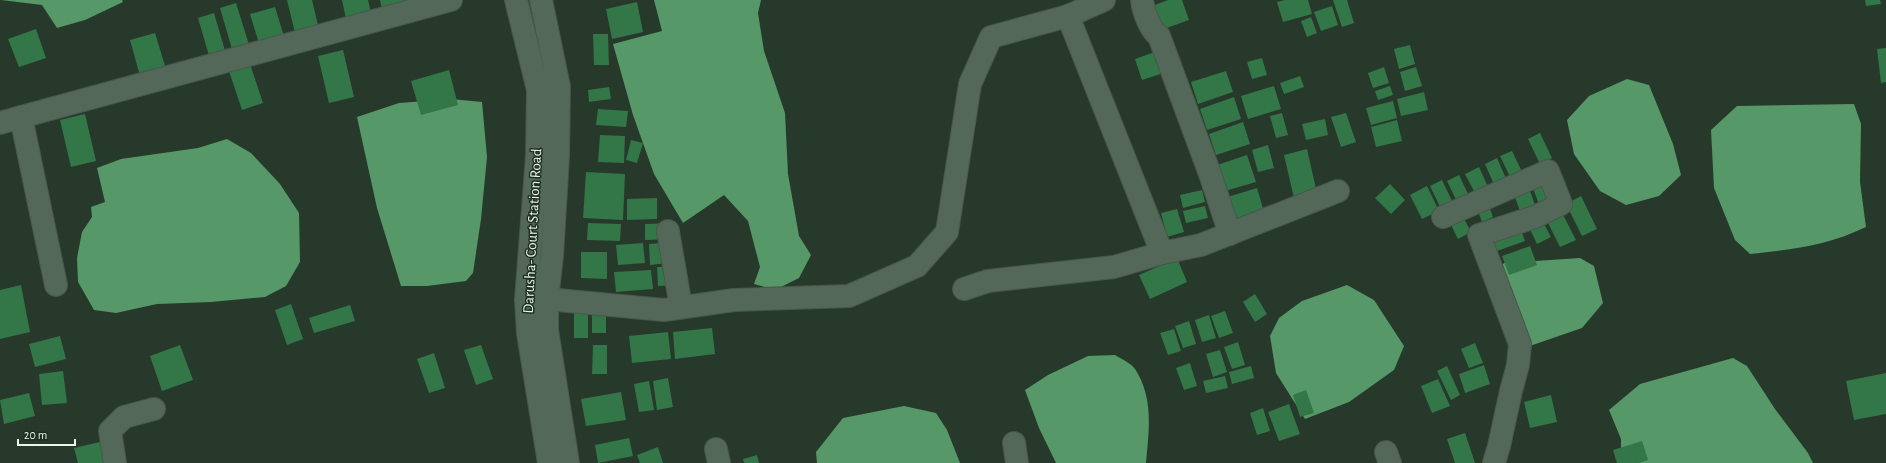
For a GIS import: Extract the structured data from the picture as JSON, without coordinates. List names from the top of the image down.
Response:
{
  "streets": {
    "street": ["Darusha- Court Station Road"]
  },
  "scale_bar": "20 m"
}
